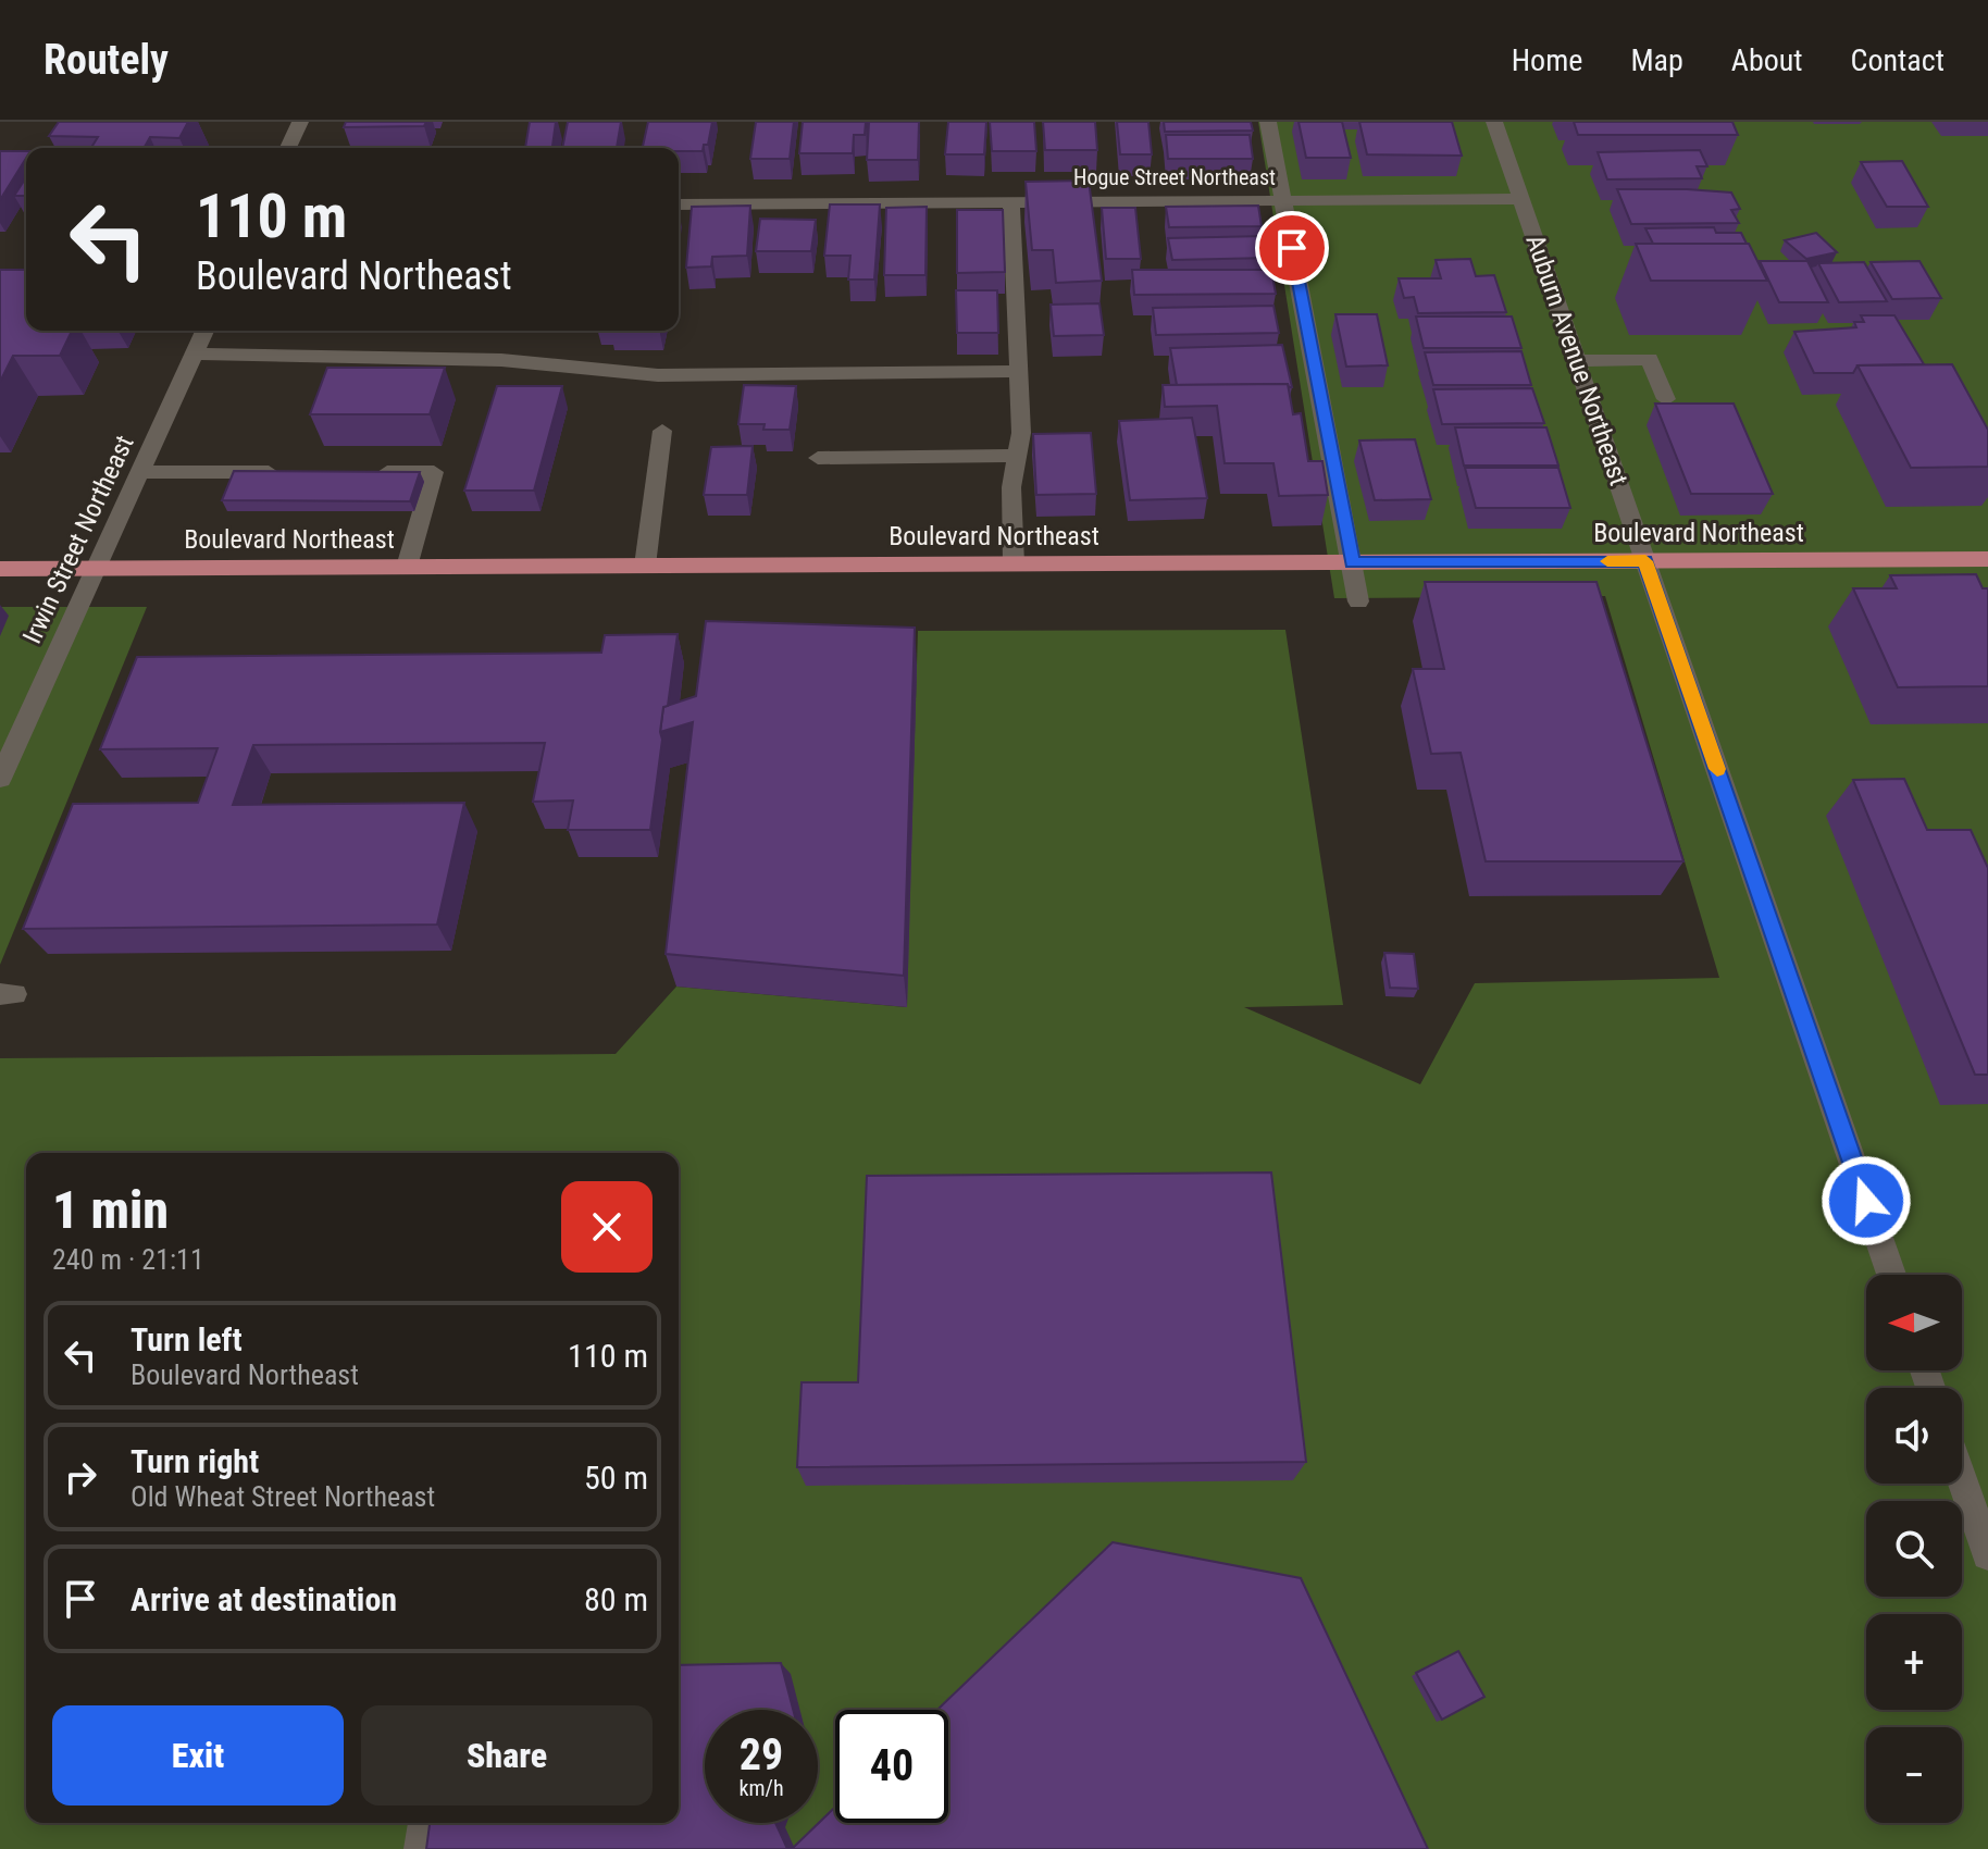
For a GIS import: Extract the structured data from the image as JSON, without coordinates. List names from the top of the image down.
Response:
{
  "streets": {
    "main road": ["Boulevard Northeast"],
    "street": ["Hogue Street Northeast", "Auburn Avenue Northeast", "Irwin Street Northeast"]
  },
  "crossings": [
    ["Hogue Street Northeast", "Auburn Avenue Northeast"],
    ["Auburn Avenue Northeast", "Boulevard Northeast"],
    ["Boulevard Northeast", "Irwin Street Northeast"]
  ],
  "north": "left",
  "page": {
    "header": "Routely",
    "nav": [
      "Home",
      "Map",
      "About",
      "Contact"
    ],
    "turn": ["110 m", "Boulevard Northeast"],
    "heading": ["1 min", "240 m · 21:11"],
    "map_buttons": ["+", "−"],
    "list": [
      {
        "name": "Turn left",
        "note": "Boulevard Northeast",
        "value": "110 m"
      },
      {
        "name": "Turn right",
        "note": "Old Wheat Street Northeast",
        "value": "50 m"
      },
      {
        "name": "Arrive at destination",
        "value": "80 m"
      }
    ],
    "buttons": ["Exit", "Share"],
    "speed": "29 km/h",
    "limit": "40"
  }
}
